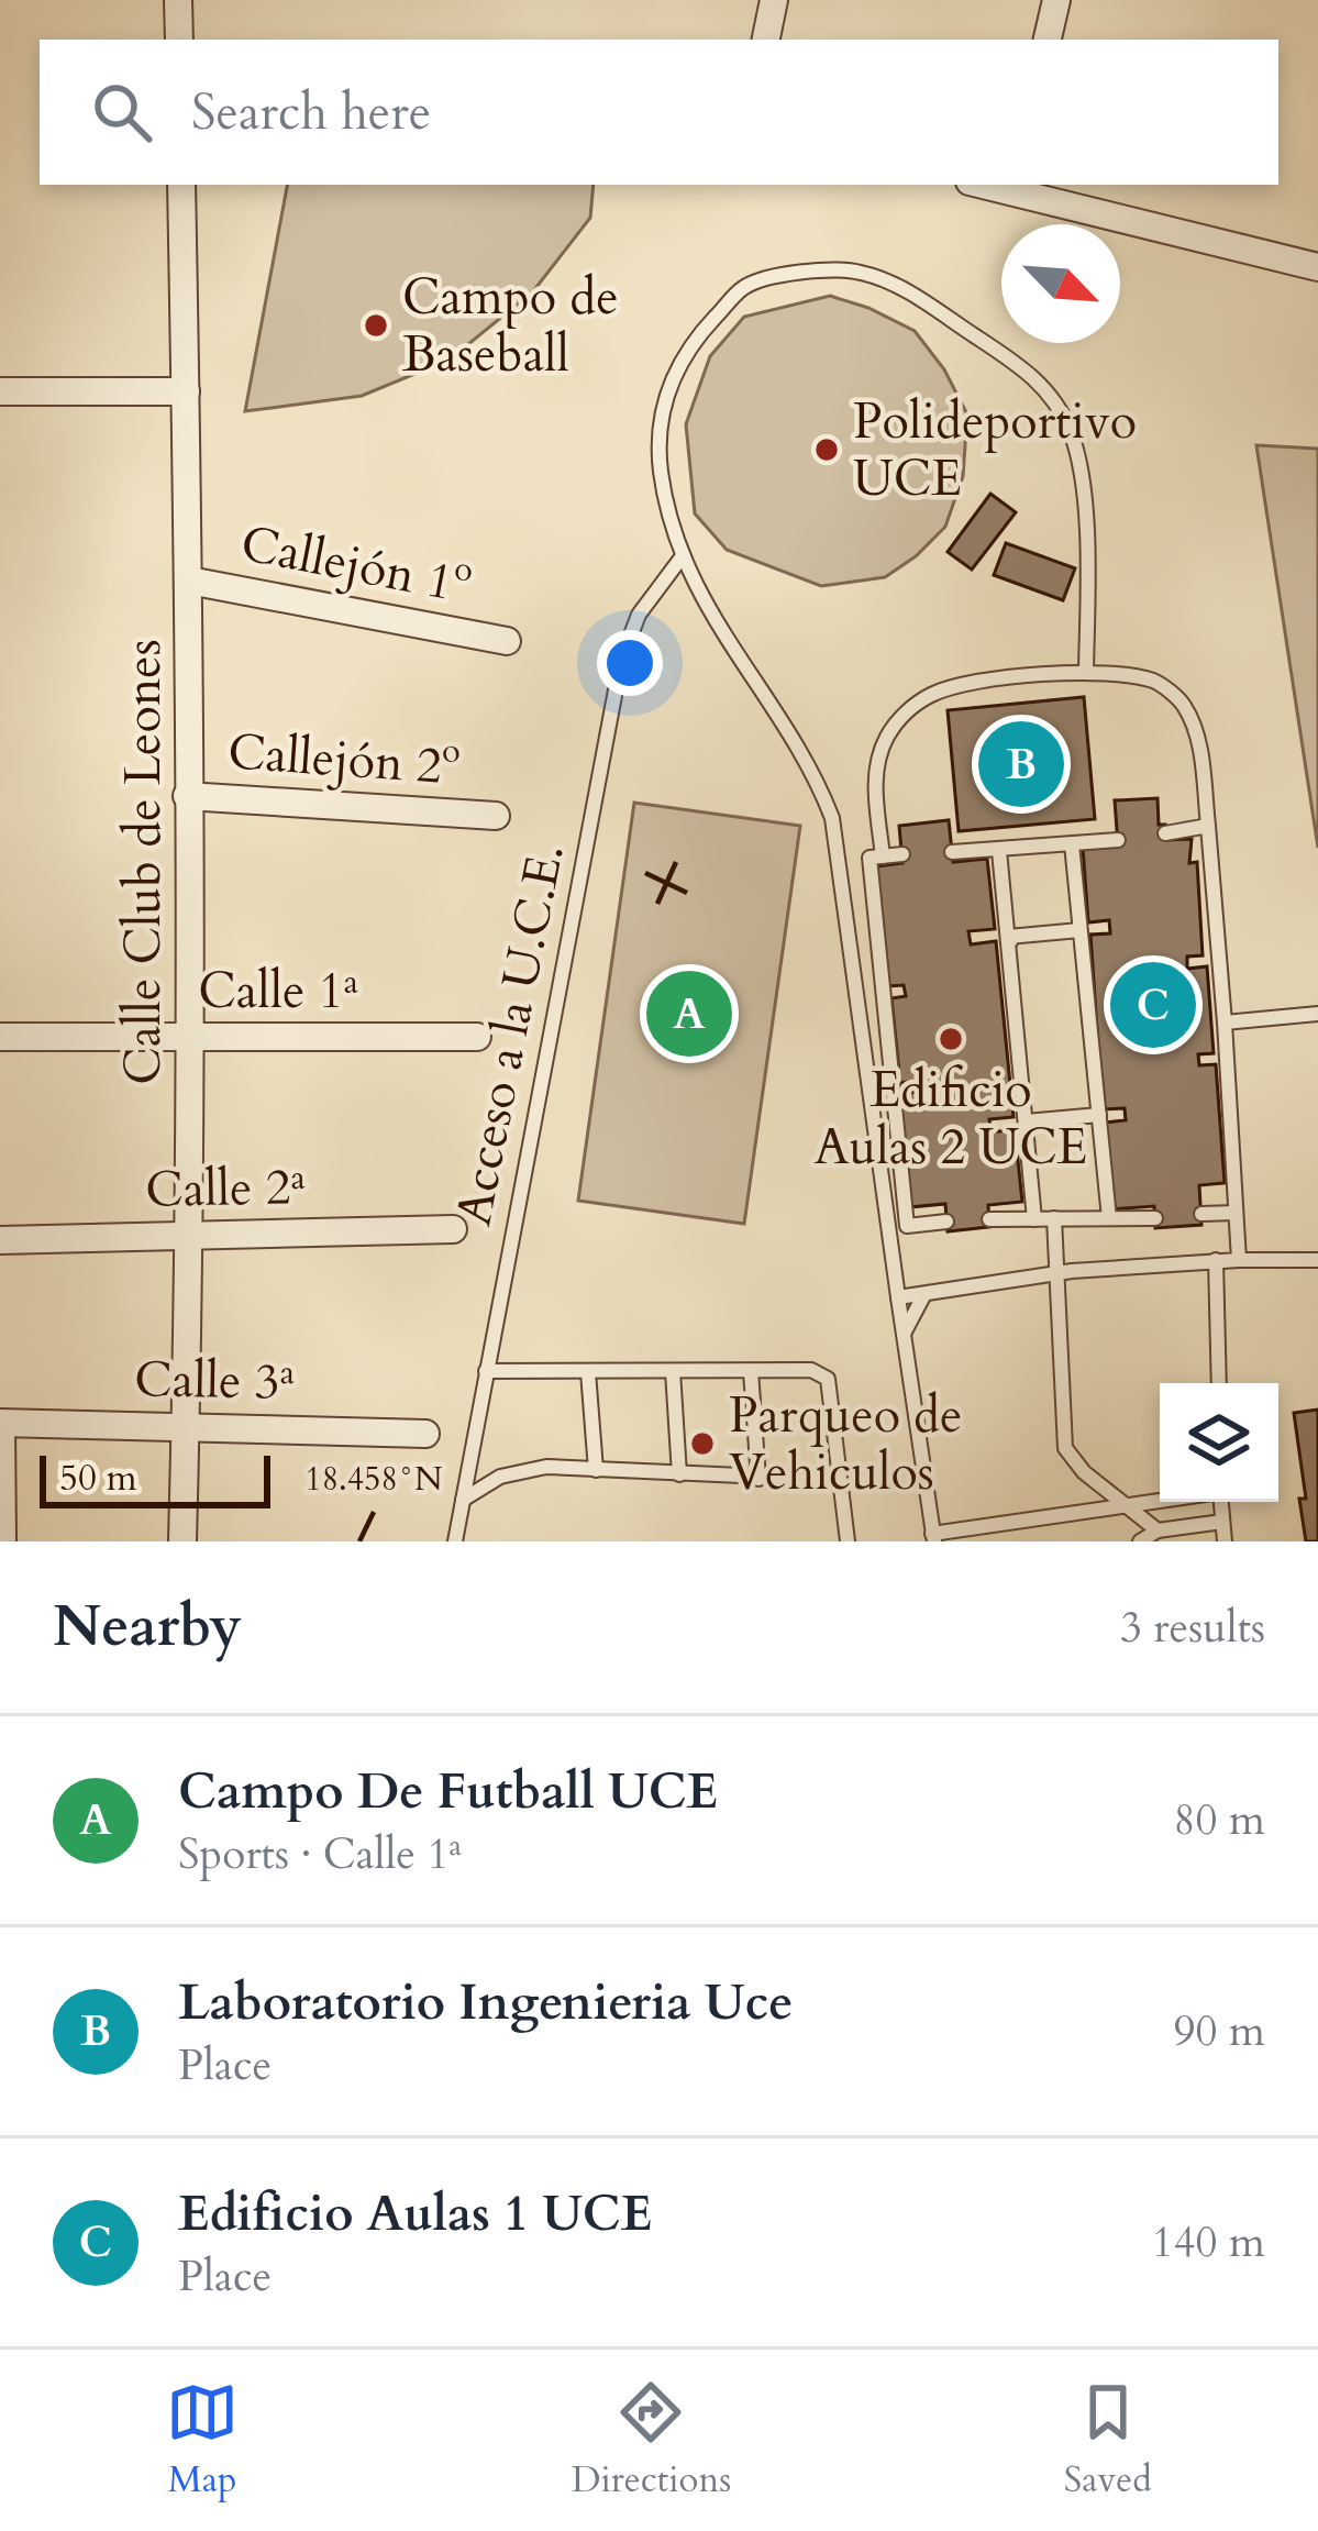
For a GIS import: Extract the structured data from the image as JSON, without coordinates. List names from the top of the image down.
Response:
{
  "streets": {
    "street": [
      "Callejón 1º",
      "Callejón 2º",
      "Calle Club de Leones",
      "Calle 1ª",
      "Calle 2ª",
      "Calle 3ª"
    ],
    "lane": ["Acceso a la U.C.E."]
  },
  "crossings": [
    ["Callejón 1º", "Calle Club de Leones"],
    ["Callejón 2º", "Calle Club de Leones"],
    ["Calle Club de Leones", "Calle 1ª"],
    ["Calle Club de Leones", "Calle 2ª"],
    ["Calle Club de Leones", "Calle 3ª"]
  ],
  "places": [
    "Campo de Baseball",
    "Polideportivo UCE",
    "Edificio Aulas 2 UCE",
    "Parqueo de Vehiculos"
  ],
  "scale_bar": "50 m",
  "north": "bottom right",
  "page": {
    "search": "Search here",
    "pins": ["B", "C", "A"],
    "scale": "50 m",
    "heading": ["Nearby", "3 results"],
    "list": [
      {
        "mark": "A",
        "name": "Campo De Futball UCE",
        "note": "Sports · Calle 1ª",
        "value": "80 m"
      },
      {
        "mark": "B",
        "name": "Laboratorio Ingenieria Uce",
        "note": "Place",
        "value": "90 m"
      },
      {
        "mark": "C",
        "name": "Edificio Aulas 1 UCE",
        "note": "Place",
        "value": "140 m"
      }
    ],
    "nav": ["Map", "Directions", "Saved"]
  },
  "coordinates": ["18.458°N"]
}
